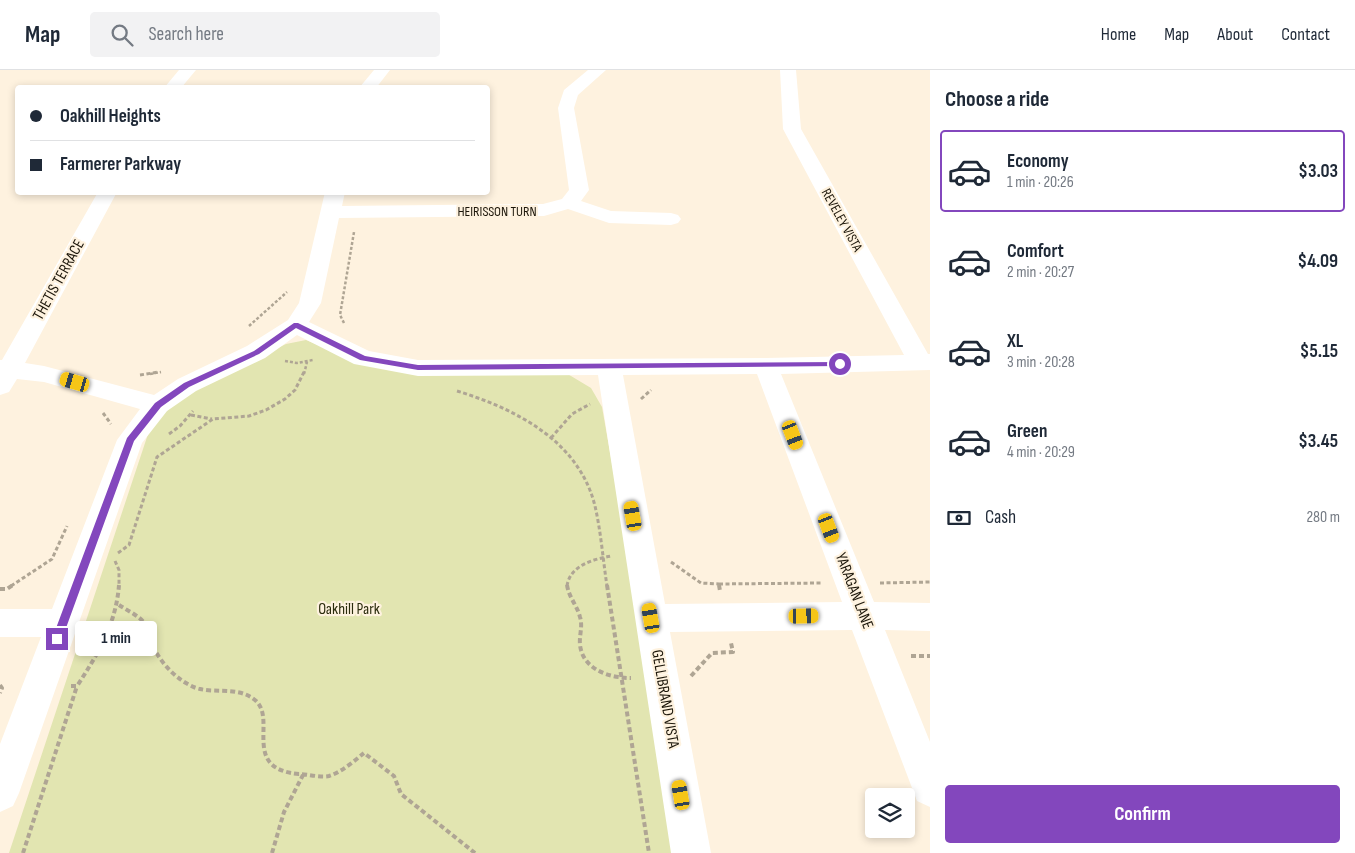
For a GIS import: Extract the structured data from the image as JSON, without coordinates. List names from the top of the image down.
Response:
{
  "streets": {
    "street": [
      "HEIRISSON TURN",
      "REVELEY VISTA",
      "THETIS TERRACE",
      "YARAGAN LANE",
      "GELLIBRAND VISTA"
    ]
  },
  "parks": ["Oakhill Park"],
  "page": {
    "header": "Map",
    "search": "Search here",
    "nav": [
      "Home",
      "Map",
      "About",
      "Contact"
    ],
    "heading": "Choose a ride",
    "banner": ["Oakhill Heights", "Farmerer Parkway"],
    "list": [
      {
        "name": "Economy",
        "note": "1 min · 20:26",
        "value": "$3.03"
      },
      {
        "name": "Comfort",
        "note": "2 min · 20:27",
        "value": "$4.09"
      },
      {
        "name": "XL",
        "note": "3 min · 20:28",
        "value": "$5.15"
      },
      {
        "name": "Green",
        "note": "4 min · 20:29",
        "value": "$3.45"
      }
    ],
    "pay": ["Cash", "280 m"],
    "bubble": "1 min",
    "buttons": "Confirm"
  }
}
